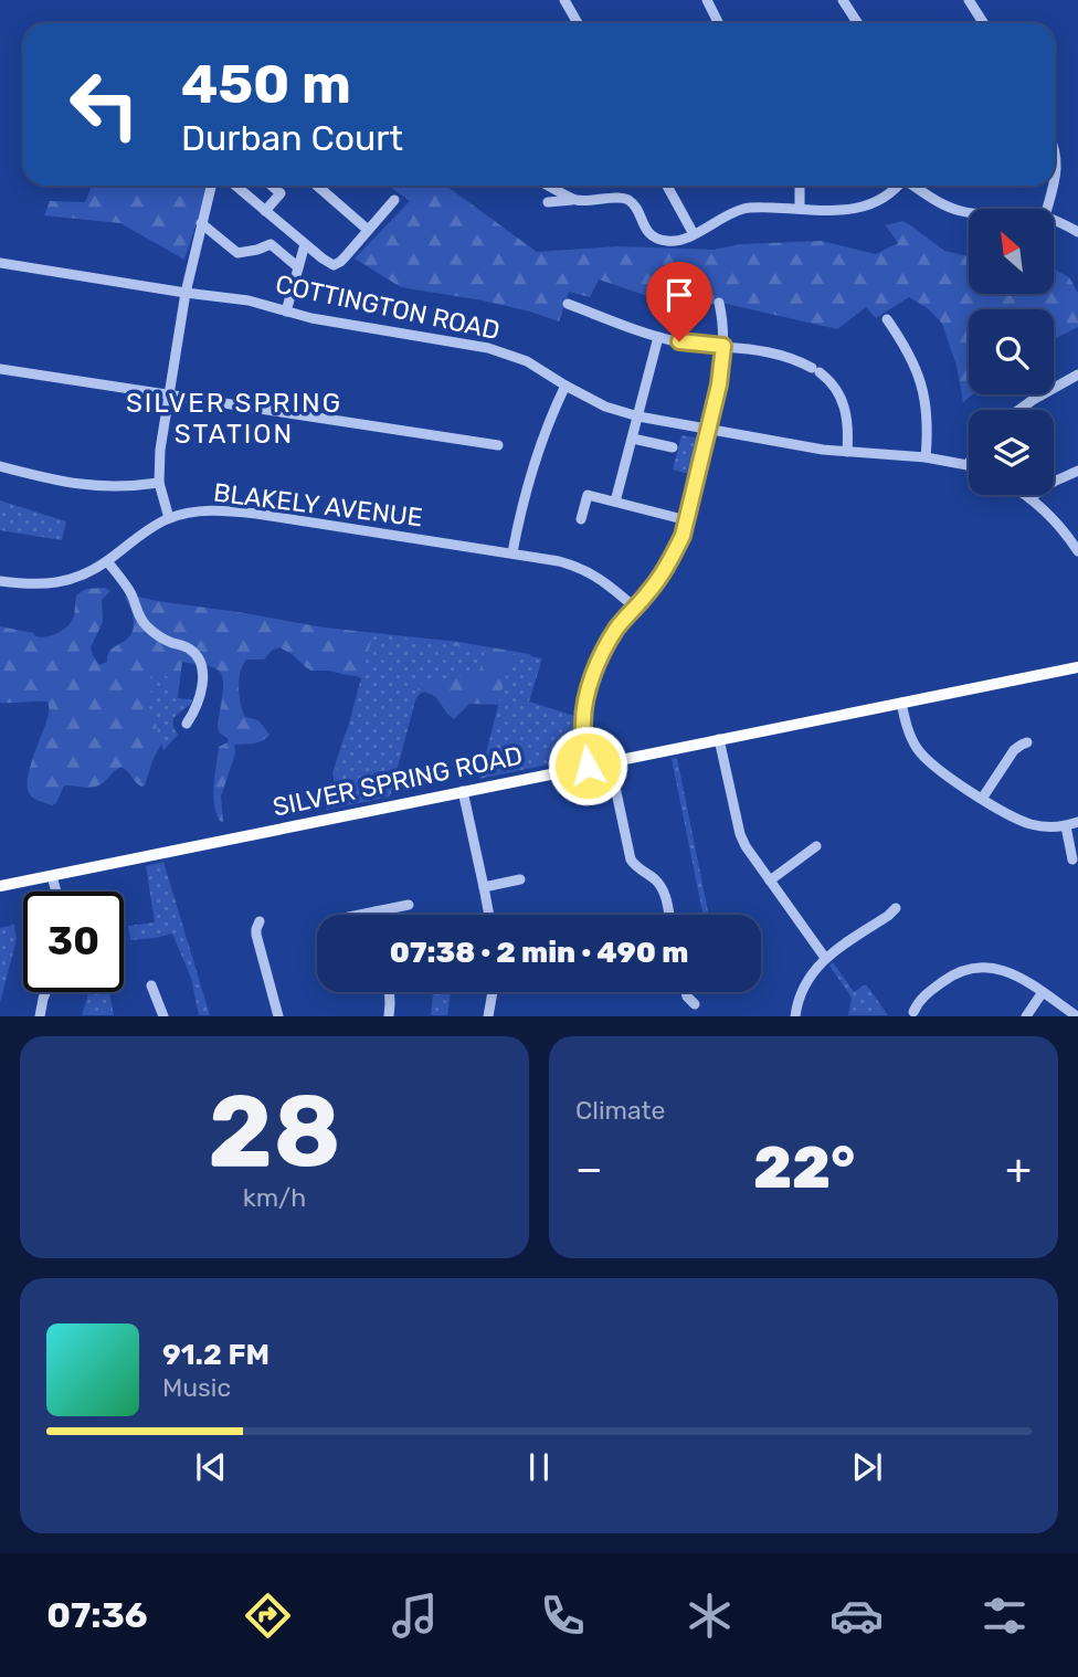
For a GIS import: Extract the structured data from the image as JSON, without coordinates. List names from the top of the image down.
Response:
{
  "streets": {
    "main road": ["SILVER SPRING ROAD"],
    "street": ["COTTINGTON ROAD", "BLAKELY AVENUE"]
  },
  "districts": ["SILVER SPRING STATION"],
  "north": "top left",
  "page": {
    "turn": ["450 m", "Durban Court"],
    "limit": "30",
    "trip": "07:38 · 2 min · 490 m",
    "tile": [
      ["28", "km/h"],
      "Climate"
    ],
    "heat": ["−", "22°", "+"],
    "song": ["91.2 FM", "Music"],
    "tabs": "07:36"
  }
}
